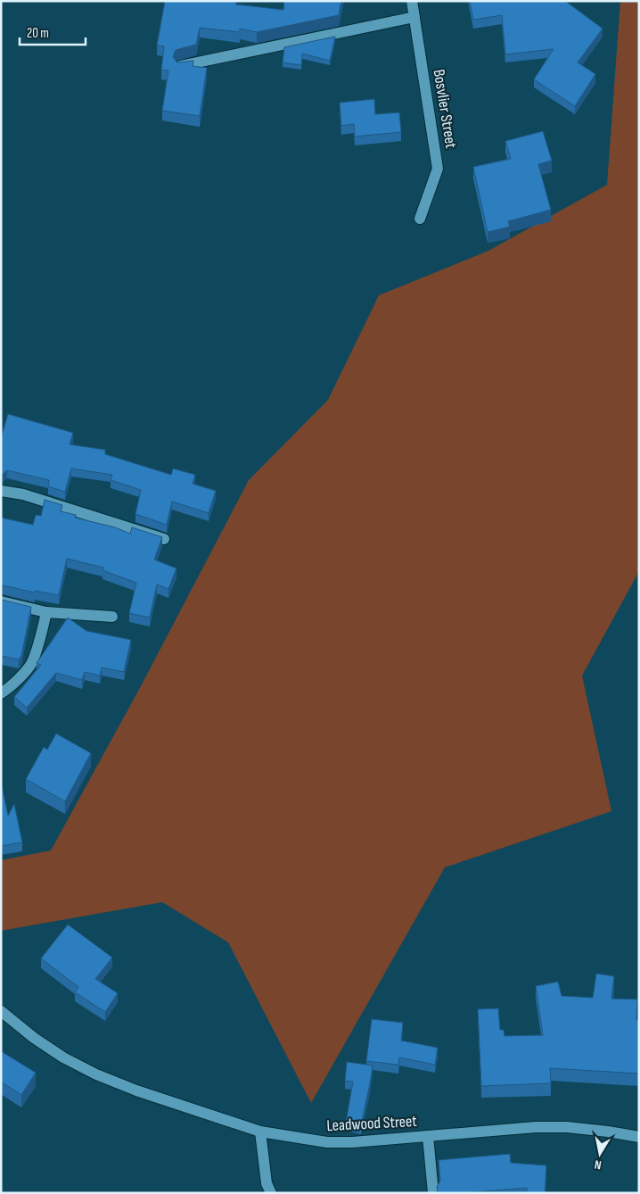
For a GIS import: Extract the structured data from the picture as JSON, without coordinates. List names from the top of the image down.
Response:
{
  "streets": {
    "street": ["Bosvlier Street", "Leadwood Street"]
  },
  "scale_bar": "20 m",
  "north": "bottom"
}
